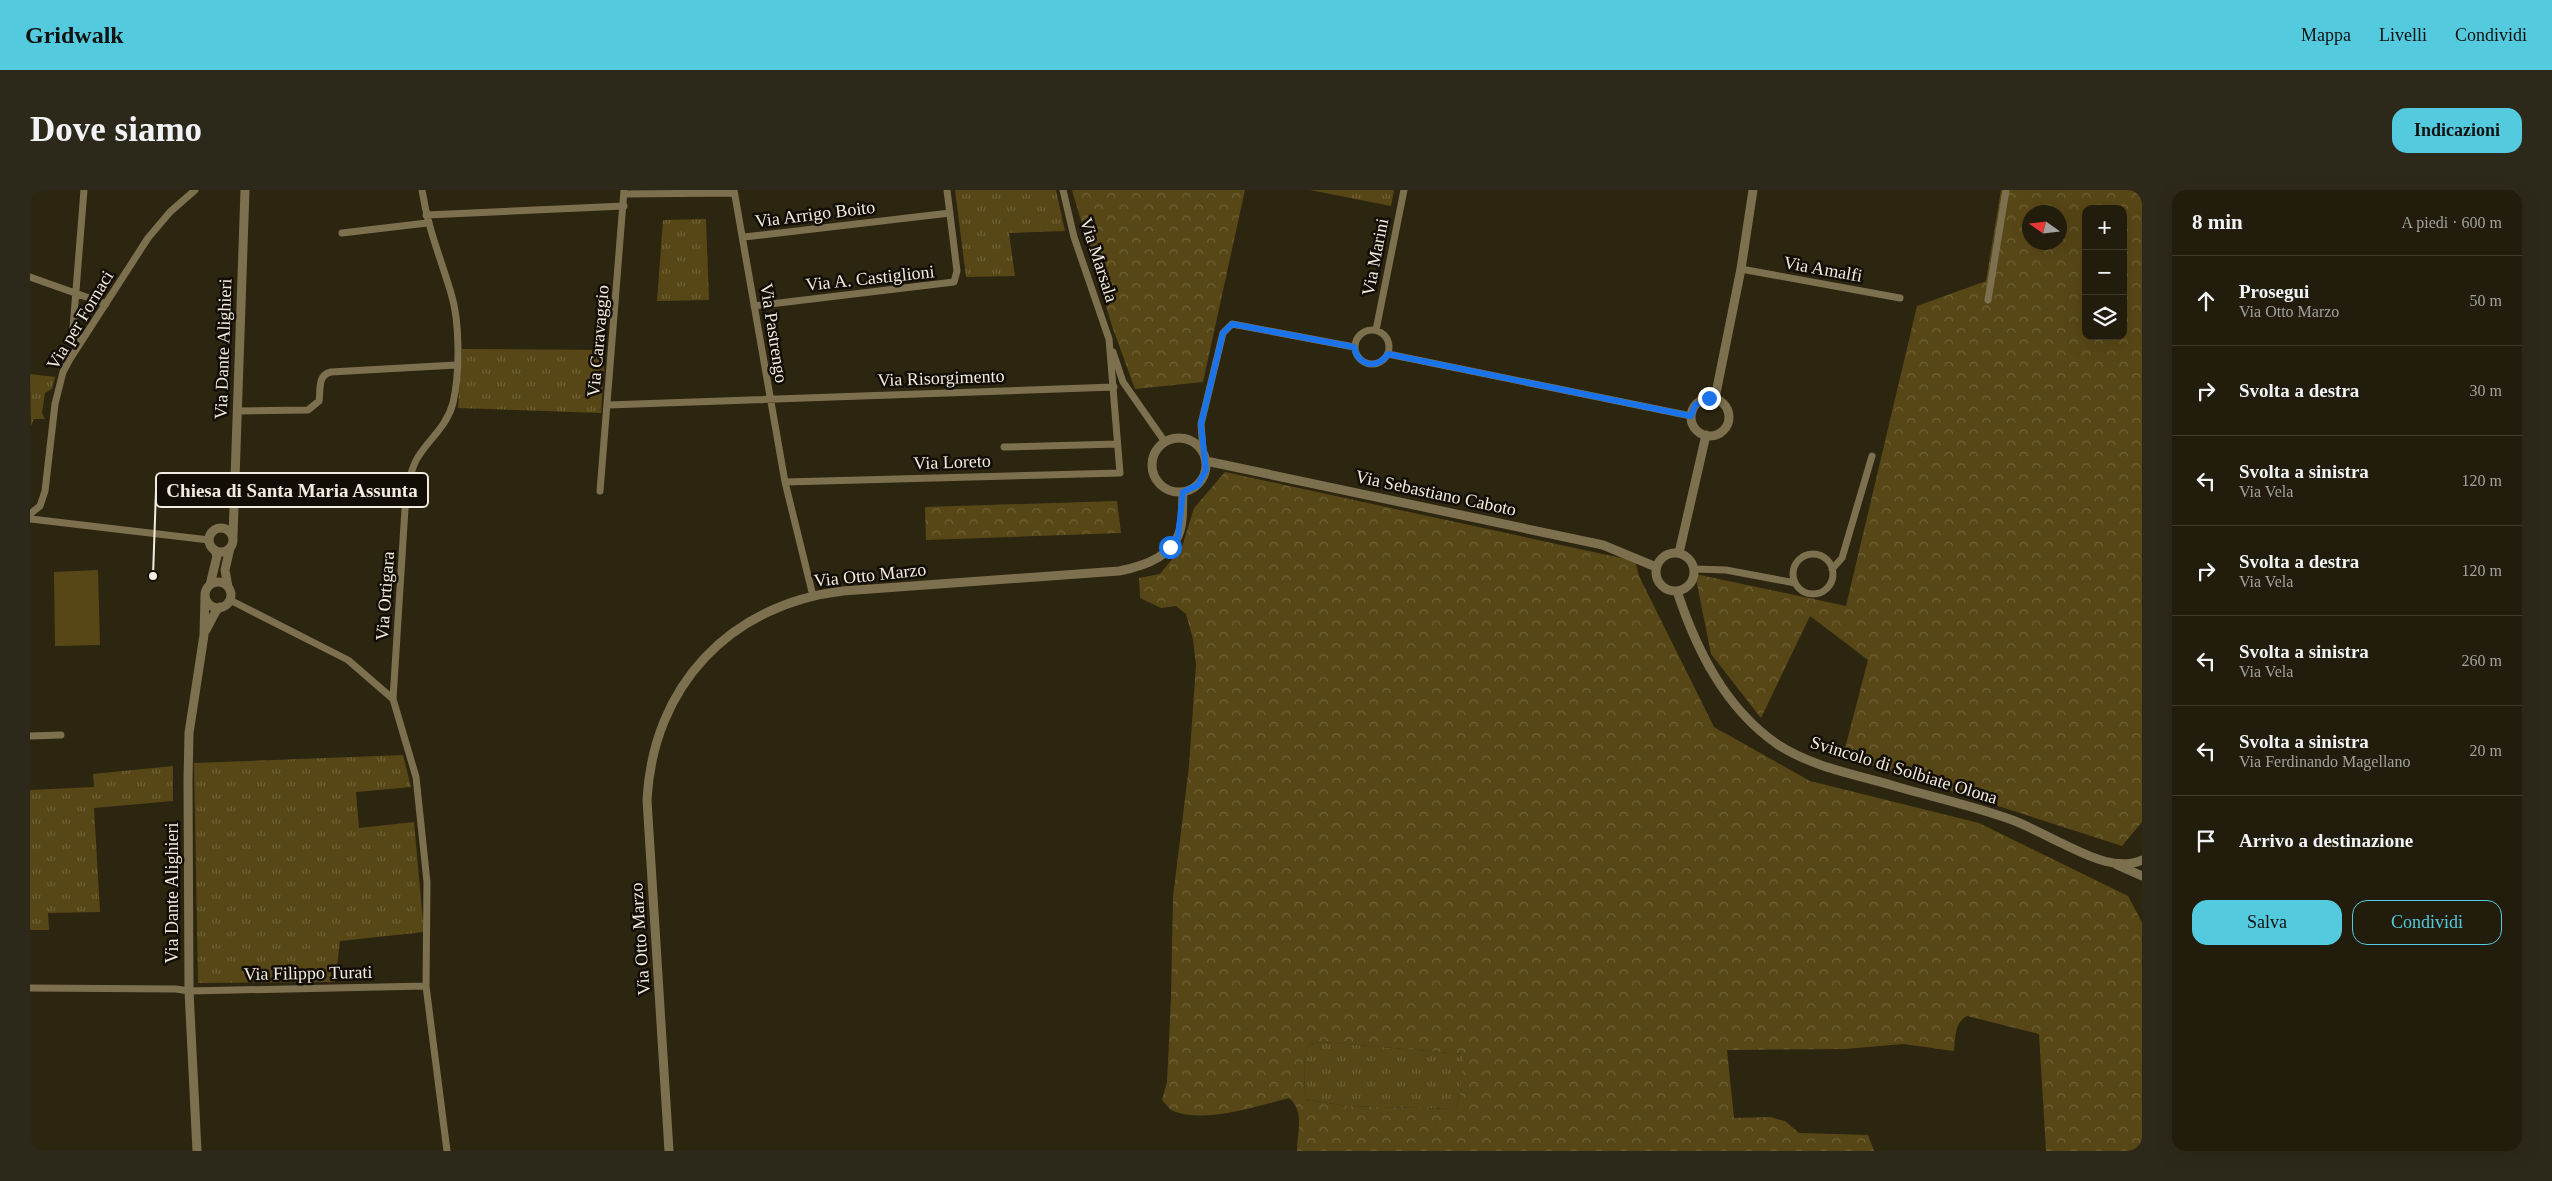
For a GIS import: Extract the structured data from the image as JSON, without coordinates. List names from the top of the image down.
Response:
{
  "streets": {
    "street": [
      "Via Arrigo Boito",
      "Via Marini",
      "Via Marsala",
      "Via Amalfi",
      "Via A. Castiglioni",
      "Via per Fornaci",
      "Via Pastrengo",
      "Via Caravaggio",
      "Via Dante Alighieri",
      "Via Risorgimento",
      "Via Loreto",
      "Via Sebastiano Caboto",
      "Via Otto Marzo",
      "Via Ortigara",
      "Svincolo di Solbiate Olona",
      "Via Filippo Turati"
    ]
  },
  "crossings": [
    ["Via Arrigo Boito", "Via A. Castiglioni"],
    ["Via Arrigo Boito", "Via Pastrengo"],
    ["Via Marsala", "Via Risorgimento"],
    ["Via Marsala", "Via Loreto"],
    ["Via Marsala", "Via Sebastiano Caboto"],
    ["Via Marsala", "Via Otto Marzo"],
    ["Via A. Castiglioni", "Via Pastrengo"],
    ["Via Pastrengo", "Via Risorgimento"],
    ["Via Pastrengo", "Via Loreto"],
    ["Via Pastrengo", "Via Otto Marzo"],
    ["Via Caravaggio", "Via Risorgimento"],
    ["Via Dante Alighieri", "Via Filippo Turati"],
    ["Via Sebastiano Caboto", "Via Otto Marzo"],
    ["Via Sebastiano Caboto", "Svincolo di Solbiate Olona"],
    ["Via Ortigara", "Via Filippo Turati"]
  ],
  "places": ["Chiesa di Santa Maria Assunta"],
  "north": "left",
  "page": {
    "header": "Gridwalk",
    "nav": ["Mappa", "Livelli", "Condividi"],
    "buttons": [
      "Indicazioni",
      ["Salva", "Condividi"]
    ],
    "title": "Dove siamo",
    "heading": ["8 min", "A piedi · 600 m"],
    "map_buttons": ["+", "−"],
    "list": [
      ["Prosegui", "Via Otto Marzo", "50 m"],
      ["Svolta a destra", "30 m"],
      ["Svolta a sinistra", "Via Vela", "120 m"],
      ["Svolta a destra", "Via Vela", "120 m"],
      ["Svolta a sinistra", "Via Vela", "260 m"],
      ["Svolta a sinistra", "Via Ferdinando Magellano", "20 m"],
      "Arrivo a destinazione"
    ]
  }
}
